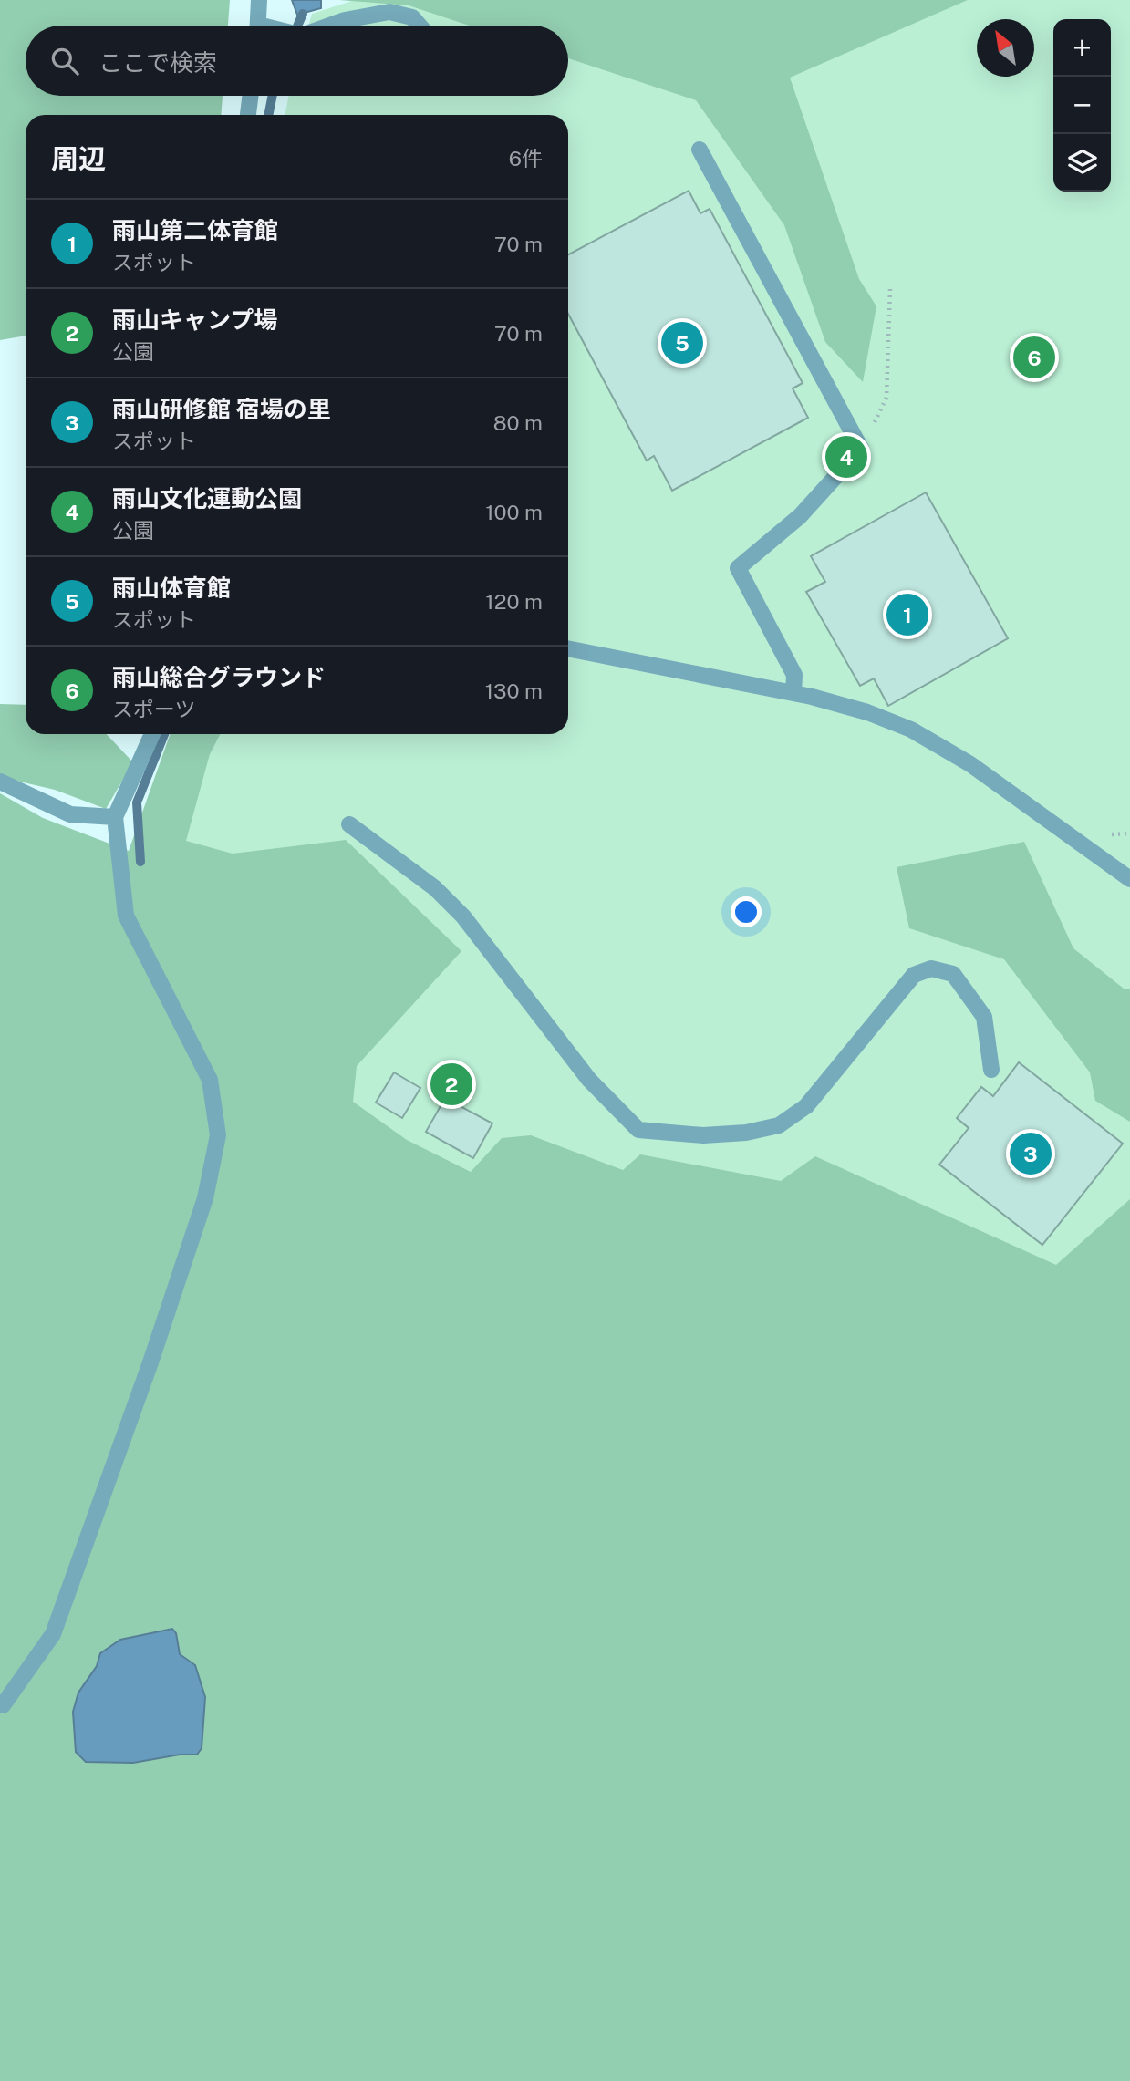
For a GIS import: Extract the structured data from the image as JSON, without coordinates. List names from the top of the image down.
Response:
{
  "north": "top left",
  "page": {
    "map_buttons": ["+", "−"],
    "search": "ここで検索",
    "heading": ["周辺", "6件"],
    "list": [
      {
        "mark": "1",
        "name": "雨山第二体育館",
        "note": "スポット",
        "value": "70 m"
      },
      {
        "mark": "2",
        "name": "雨山キャンプ場",
        "note": "公園",
        "value": "70 m"
      },
      {
        "mark": "3",
        "name": "雨山研修館 宿場の里",
        "note": "スポット",
        "value": "80 m"
      },
      {
        "mark": "4",
        "name": "雨山文化運動公園",
        "note": "公園",
        "value": "100 m"
      },
      {
        "mark": "5",
        "name": "雨山体育館",
        "note": "スポット",
        "value": "120 m"
      },
      {
        "mark": "6",
        "name": "雨山総合グラウンド",
        "note": "スポーツ",
        "value": "130 m"
      }
    ],
    "pins": [
      "5",
      "6",
      "4",
      "1",
      "2",
      "3"
    ]
  }
}
